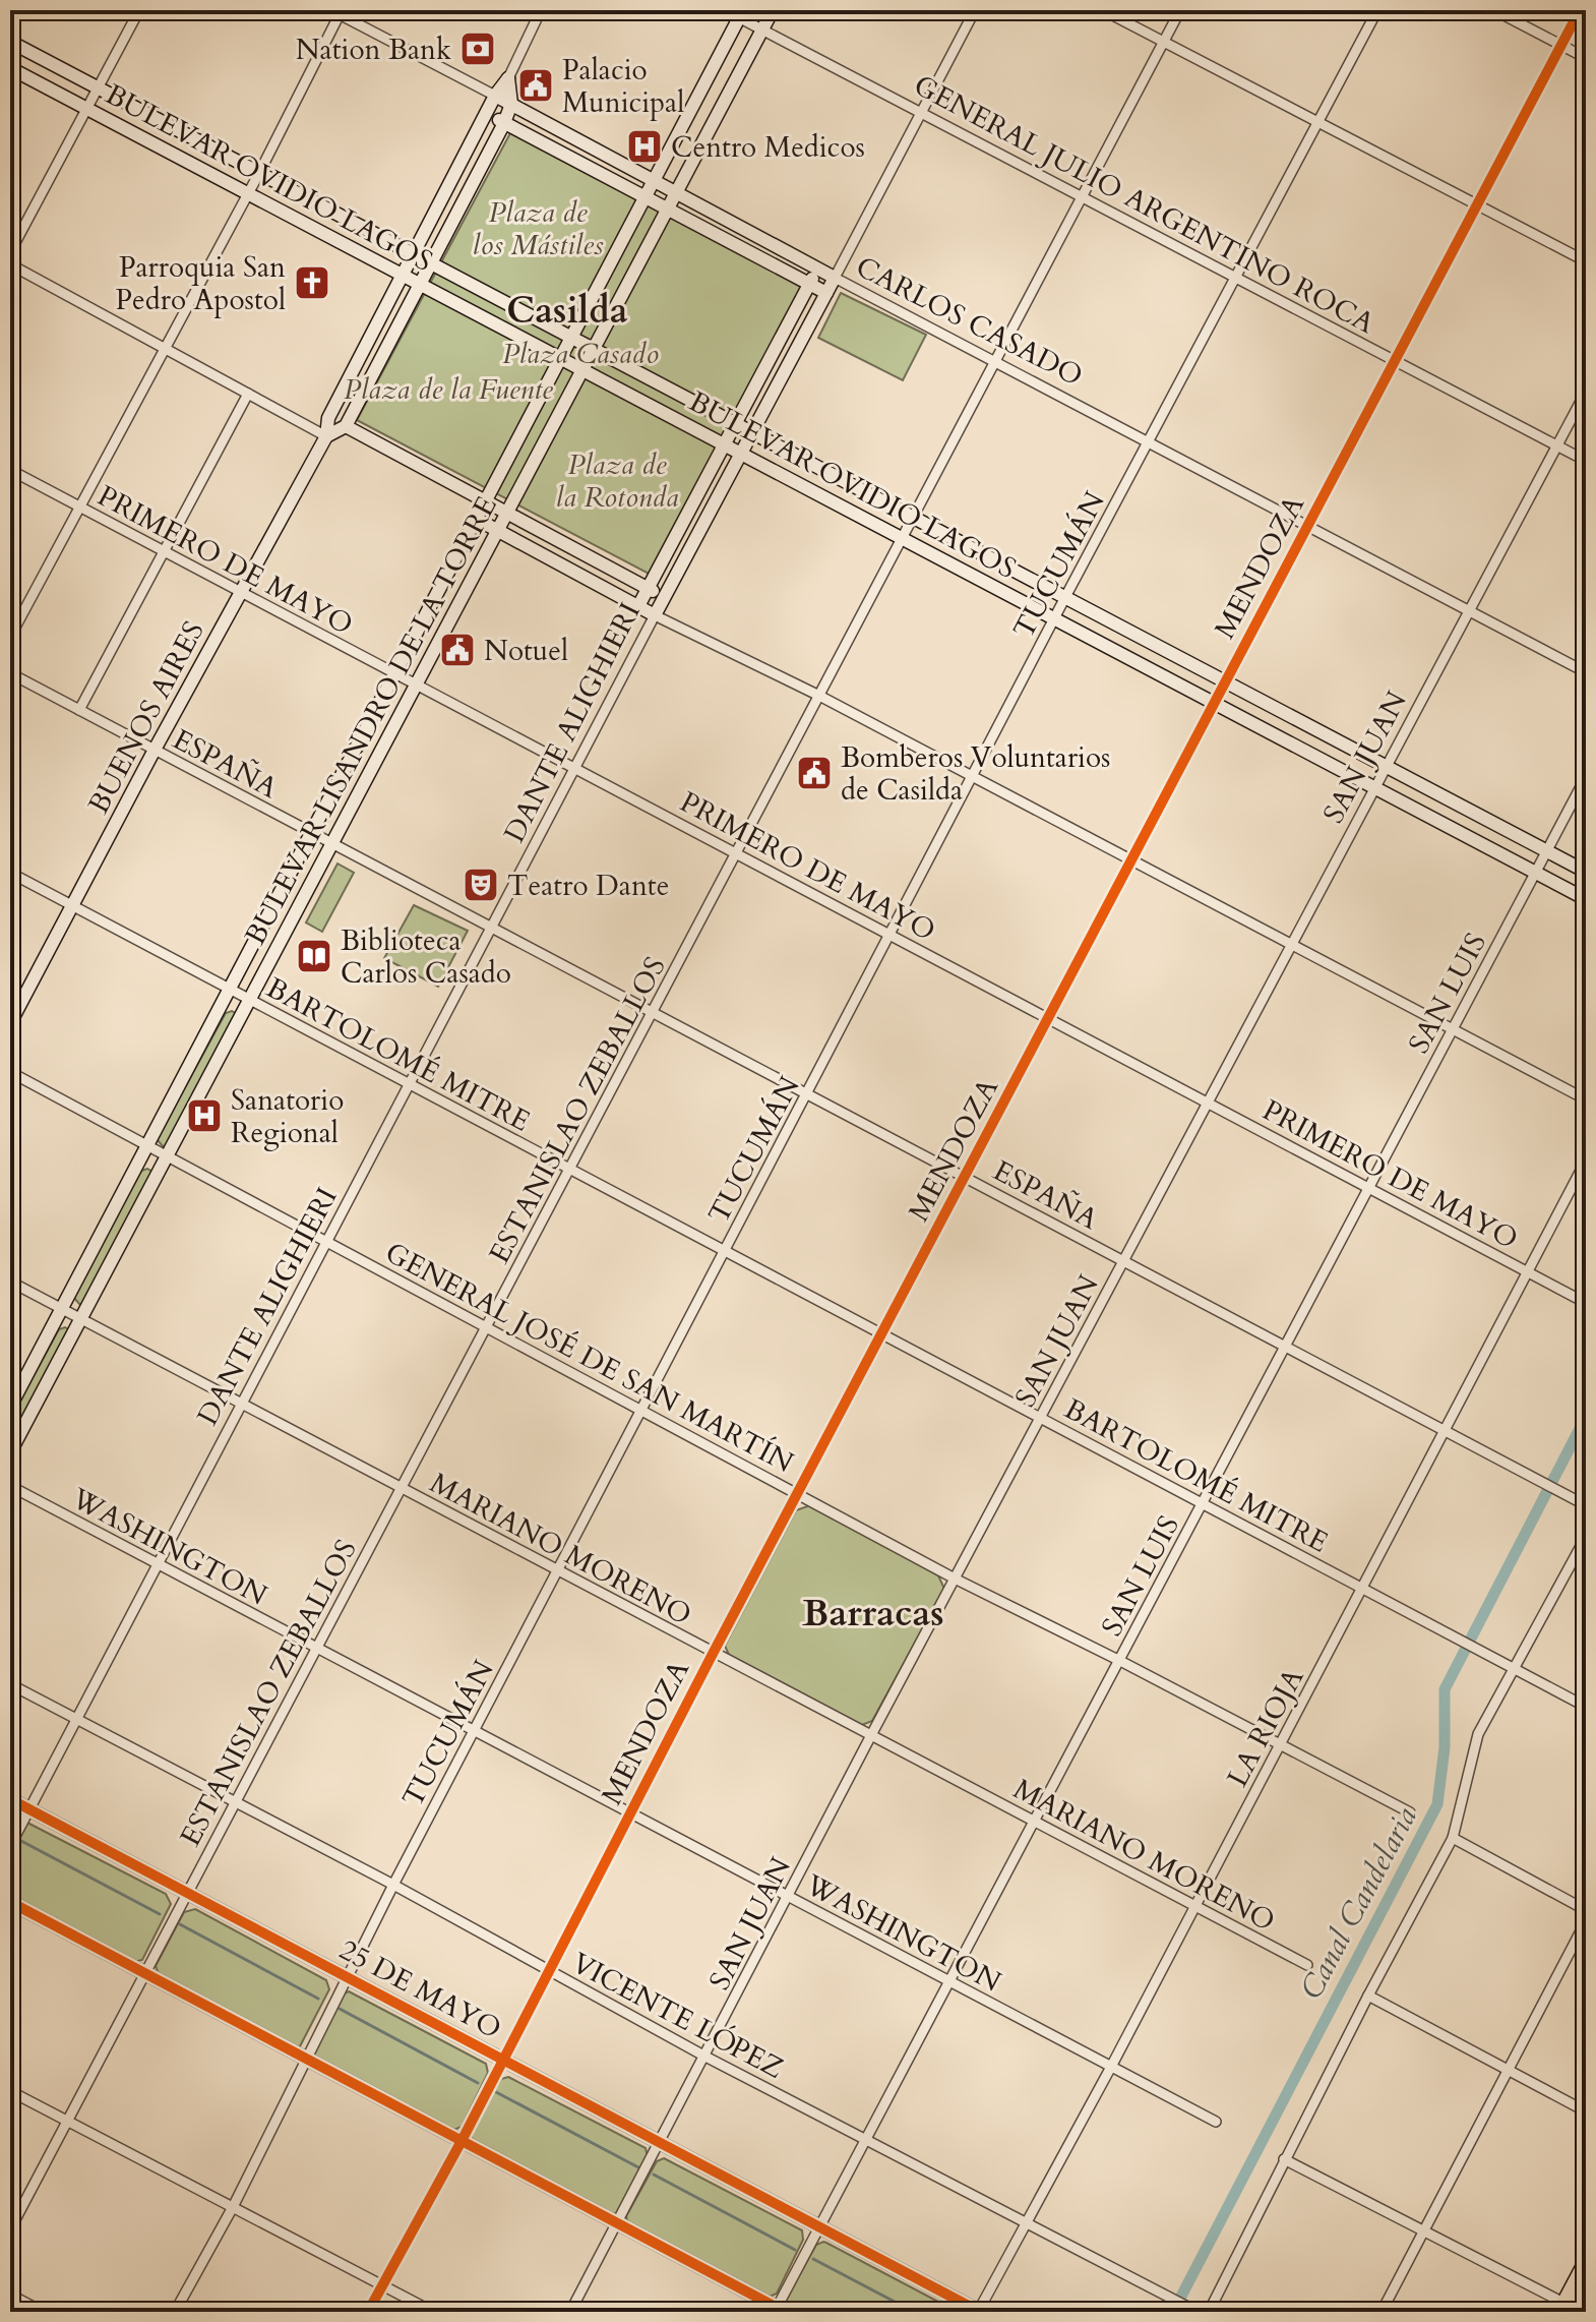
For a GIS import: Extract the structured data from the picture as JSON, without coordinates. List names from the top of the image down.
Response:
{
  "streets": {
    "main road": [
      "BULEVAR OVIDIO LAGOS",
      "CARLOS CASADO",
      "BUENOS AIRES",
      "BULEVAR LISANDRO DE LA TORRE",
      "DANTE ALIGHIERI",
      "25 DE MAYO"
    ],
    "street": [
      "GENERAL JULIO ARGENTINO ROCA",
      "PRIMERO DE MAYO",
      "TUCUMÁN",
      "MENDOZA",
      "SAN JUAN",
      "ESPAÑA",
      "SAN LUIS",
      "BARTOLOMÉ MITRE",
      "ESTANISLAO ZEBALLOS",
      "GENERAL JOSÉ DE SAN MARTÍN",
      "WASHINGTON",
      "MARIANO MORENO",
      "LA RIOJA",
      "VICENTE LÓPEZ"
    ]
  },
  "crossings": [
    ["BULEVAR OVIDIO LAGOS", "TUCUMÁN"],
    ["BULEVAR OVIDIO LAGOS", "MENDOZA"],
    ["BULEVAR OVIDIO LAGOS", "BUENOS AIRES"],
    ["BULEVAR OVIDIO LAGOS", "BULEVAR LISANDRO DE LA TORRE"],
    ["BULEVAR OVIDIO LAGOS", "DANTE ALIGHIERI"],
    ["BULEVAR OVIDIO LAGOS", "SAN JUAN"],
    ["BULEVAR OVIDIO LAGOS", "SAN LUIS"],
    ["BULEVAR OVIDIO LAGOS", "ESTANISLAO ZEBALLOS"],
    ["GENERAL JULIO ARGENTINO ROCA", "TUCUMÁN"],
    ["GENERAL JULIO ARGENTINO ROCA", "MENDOZA"],
    ["GENERAL JULIO ARGENTINO ROCA", "BULEVAR LISANDRO DE LA TORRE"],
    ["GENERAL JULIO ARGENTINO ROCA", "DANTE ALIGHIERI"],
    ["GENERAL JULIO ARGENTINO ROCA", "SAN JUAN"],
    ["GENERAL JULIO ARGENTINO ROCA", "ESTANISLAO ZEBALLOS"],
    ["CARLOS CASADO", "TUCUMÁN"],
    ["CARLOS CASADO", "MENDOZA"],
    ["CARLOS CASADO", "BUENOS AIRES"],
    ["CARLOS CASADO", "BULEVAR LISANDRO DE LA TORRE"],
    ["CARLOS CASADO", "DANTE ALIGHIERI"],
    ["CARLOS CASADO", "SAN JUAN"],
    ["CARLOS CASADO", "ESTANISLAO ZEBALLOS"],
    ["PRIMERO DE MAYO", "TUCUMÁN"],
    ["PRIMERO DE MAYO", "MENDOZA"],
    ["PRIMERO DE MAYO", "BUENOS AIRES"],
    ["PRIMERO DE MAYO", "BULEVAR LISANDRO DE LA TORRE"],
    ["PRIMERO DE MAYO", "DANTE ALIGHIERI"],
    ["PRIMERO DE MAYO", "SAN JUAN"],
    ["PRIMERO DE MAYO", "SAN LUIS"],
    ["PRIMERO DE MAYO", "ESTANISLAO ZEBALLOS"],
    ["PRIMERO DE MAYO", "LA RIOJA"],
    ["TUCUMÁN", "ESPAÑA"],
    ["TUCUMÁN", "BARTOLOMÉ MITRE"],
    ["TUCUMÁN", "GENERAL JOSÉ DE SAN MARTÍN"],
    ["TUCUMÁN", "WASHINGTON"],
    ["TUCUMÁN", "MARIANO MORENO"],
    ["TUCUMÁN", "25 DE MAYO"],
    ["TUCUMÁN", "VICENTE LÓPEZ"],
    ["MENDOZA", "ESPAÑA"],
    ["MENDOZA", "BARTOLOMÉ MITRE"],
    ["MENDOZA", "GENERAL JOSÉ DE SAN MARTÍN"],
    ["MENDOZA", "WASHINGTON"],
    ["MENDOZA", "MARIANO MORENO"],
    ["MENDOZA", "25 DE MAYO"],
    ["MENDOZA", "VICENTE LÓPEZ"],
    ["BUENOS AIRES", "ESPAÑA"],
    ["BUENOS AIRES", "BARTOLOMÉ MITRE"],
    ["BULEVAR LISANDRO DE LA TORRE", "ESPAÑA"],
    ["BULEVAR LISANDRO DE LA TORRE", "BARTOLOMÉ MITRE"],
    ["BULEVAR LISANDRO DE LA TORRE", "GENERAL JOSÉ DE SAN MARTÍN"],
    ["BULEVAR LISANDRO DE LA TORRE", "MARIANO MORENO"],
    ["DANTE ALIGHIERI", "ESPAÑA"],
    ["DANTE ALIGHIERI", "BARTOLOMÉ MITRE"],
    ["DANTE ALIGHIERI", "GENERAL JOSÉ DE SAN MARTÍN"],
    ["DANTE ALIGHIERI", "WASHINGTON"],
    ["DANTE ALIGHIERI", "MARIANO MORENO"],
    ["DANTE ALIGHIERI", "25 DE MAYO"],
    ["DANTE ALIGHIERI", "VICENTE LÓPEZ"],
    ["SAN JUAN", "ESPAÑA"],
    ["SAN JUAN", "BARTOLOMÉ MITRE"],
    ["SAN JUAN", "GENERAL JOSÉ DE SAN MARTÍN"],
    ["SAN JUAN", "WASHINGTON"],
    ["SAN JUAN", "MARIANO MORENO"],
    ["SAN JUAN", "25 DE MAYO"],
    ["SAN JUAN", "VICENTE LÓPEZ"],
    ["ESPAÑA", "SAN LUIS"],
    ["ESPAÑA", "ESTANISLAO ZEBALLOS"],
    ["ESPAÑA", "LA RIOJA"],
    ["SAN LUIS", "BARTOLOMÉ MITRE"],
    ["SAN LUIS", "GENERAL JOSÉ DE SAN MARTÍN"],
    ["SAN LUIS", "WASHINGTON"],
    ["SAN LUIS", "MARIANO MORENO"],
    ["SAN LUIS", "25 DE MAYO"],
    ["SAN LUIS", "VICENTE LÓPEZ"],
    ["BARTOLOMÉ MITRE", "ESTANISLAO ZEBALLOS"],
    ["BARTOLOMÉ MITRE", "LA RIOJA"],
    ["ESTANISLAO ZEBALLOS", "GENERAL JOSÉ DE SAN MARTÍN"],
    ["ESTANISLAO ZEBALLOS", "WASHINGTON"],
    ["ESTANISLAO ZEBALLOS", "MARIANO MORENO"],
    ["ESTANISLAO ZEBALLOS", "25 DE MAYO"],
    ["ESTANISLAO ZEBALLOS", "VICENTE LÓPEZ"],
    ["GENERAL JOSÉ DE SAN MARTÍN", "LA RIOJA"],
    ["WASHINGTON", "LA RIOJA"],
    ["MARIANO MORENO", "LA RIOJA"],
    ["LA RIOJA", "25 DE MAYO"],
    ["LA RIOJA", "VICENTE LÓPEZ"]
  ],
  "districts": ["Casilda", "Barracas"],
  "water": ["Canal Candelaria"],
  "parks": [
    "Plaza de los Mástiles",
    "Plaza Casado",
    "Plaza de la Fuente",
    "Plaza de la Rotonda"
  ],
  "places": {
    "bank": ["Nation Bank"],
    "public building": ["Palacio Municipal", "Notuel", "Bomberos Voluntarios de Casilda"],
    "hospital": ["Centro Medicos", "Sanatorio Regional"],
    "church": ["Parroquia San Pedro Apostol"],
    "theatre": ["Teatro Dante"],
    "library": ["Biblioteca Carlos Casado"]
  }
}
